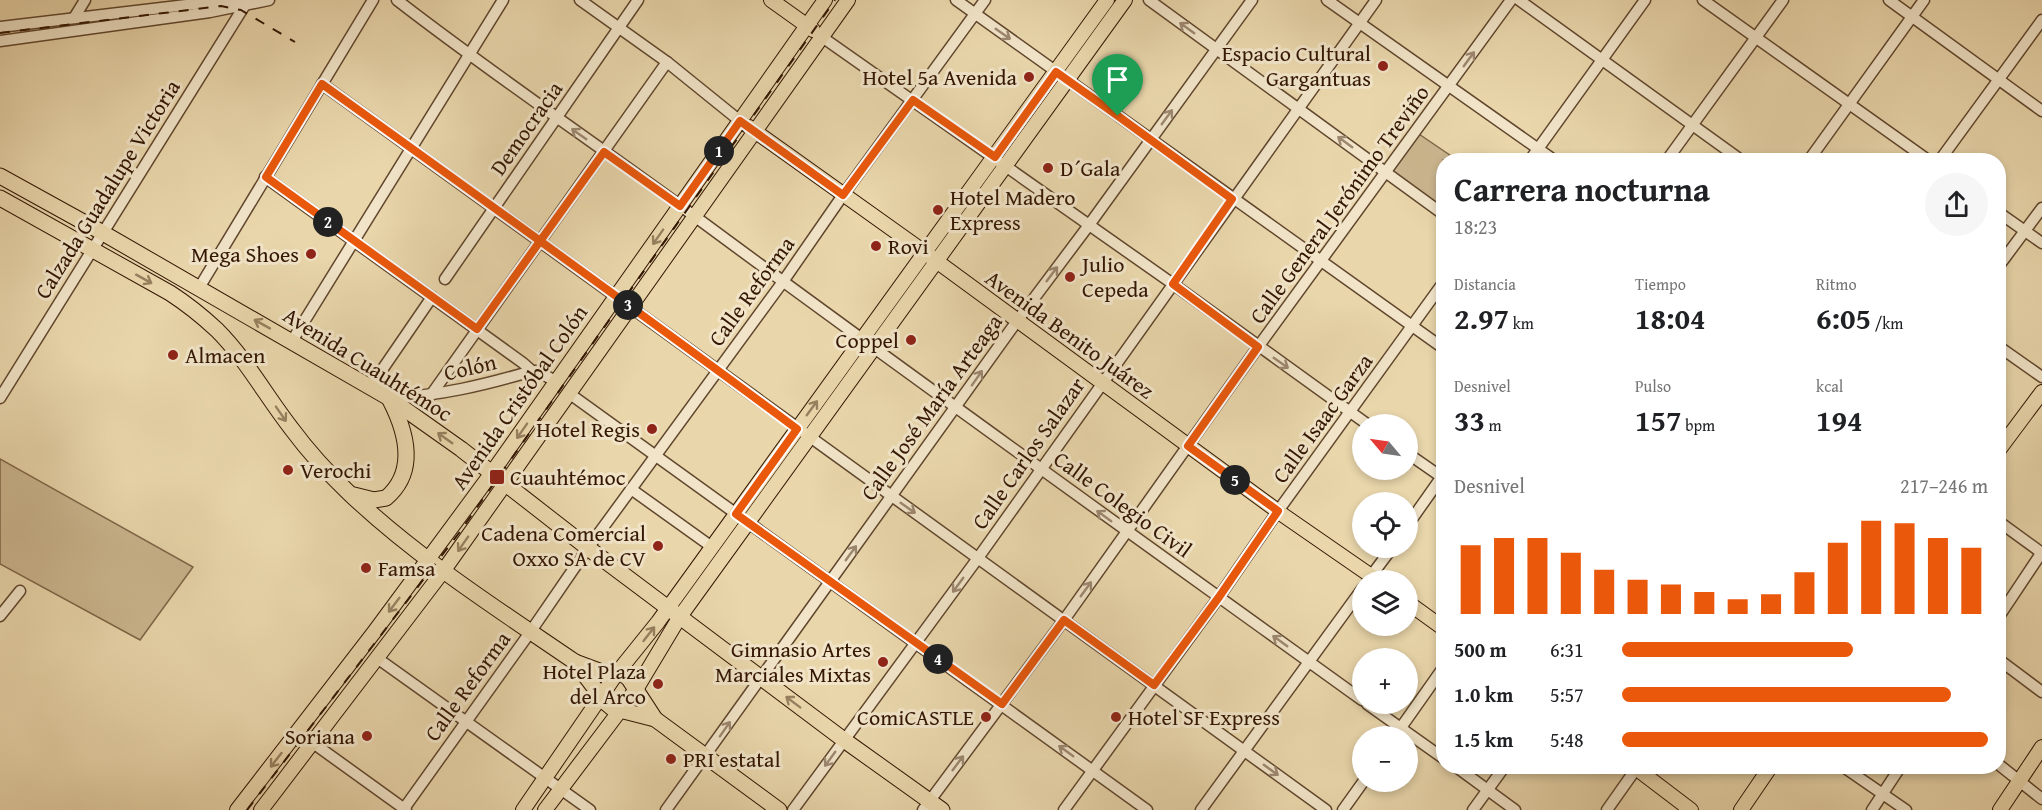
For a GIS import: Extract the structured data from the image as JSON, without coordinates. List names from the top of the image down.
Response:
{
  "streets": {
    "highway": ["Avenida Cuauhtémoc"],
    "main road": ["Avenida Benito Juárez", "Avenida Cristóbal Colón"],
    "street": [
      "Democracia",
      "Calzada Guadalupe Victoria",
      "Calle General Jerónimo Treviño",
      "Calle Reforma",
      "Colón",
      "Calle José María Arteaga",
      "Calle Isaac Garza",
      "Calle Carlos Salazar",
      "Calle Colegio Civil"
    ]
  },
  "crossings": [
    ["Democracia", "Calle Colegio Civil"],
    ["Calzada Guadalupe Victoria", "Avenida Cuauhtémoc"],
    ["Calle General Jerónimo Treviño", "Avenida Benito Juárez"],
    ["Calle General Jerónimo Treviño", "Avenida Cuauhtémoc"],
    ["Calle General Jerónimo Treviño", "Calle Colegio Civil"],
    ["Calle Reforma", "Avenida Benito Juárez"],
    ["Calle Reforma", "Avenida Cuauhtémoc"],
    ["Calle Reforma", "Calle Colegio Civil"],
    ["Avenida Benito Juárez", "Avenida Cristóbal Colón"],
    ["Avenida Benito Juárez", "Calle José María Arteaga"],
    ["Avenida Benito Juárez", "Calle Isaac Garza"],
    ["Avenida Benito Juárez", "Calle Carlos Salazar"],
    ["Avenida Cuauhtémoc", "Colón"],
    ["Avenida Cuauhtémoc", "Avenida Cristóbal Colón"],
    ["Avenida Cuauhtémoc", "Calle José María Arteaga"],
    ["Avenida Cuauhtémoc", "Calle Carlos Salazar"],
    ["Colón", "Avenida Cristóbal Colón"],
    ["Avenida Cristóbal Colón", "Calle Colegio Civil"],
    ["Calle José María Arteaga", "Calle Colegio Civil"],
    ["Calle Isaac Garza", "Calle Colegio Civil"],
    ["Calle Carlos Salazar", "Calle Colegio Civil"]
  ],
  "one_way": ["Calle José María Arteaga"],
  "places": {
    "other": [
      "Espacio Cultural Gargantuas",
      "Hotel 5a Avenida",
      "D´Gala",
      "Hotel Madero Express",
      "Rovi",
      "Mega Shoes",
      "Julio Cepeda",
      "Coppel",
      "Almacen",
      "Hotel Regis",
      "Verochi",
      "Cadena Comercial Oxxo SA de CV",
      "Famsa",
      "Gimnasio Artes Marciales Mixtas",
      "Hotel Plaza del Arco",
      "ComiCASTLE",
      "Hotel SF Express",
      "Soriana",
      "PRI estatal"
    ],
    "transit": ["Cuauhtémoc"]
  },
  "north": "top left",
  "page": {
    "pins": [
      "1",
      "2",
      "3",
      "5",
      "4"
    ],
    "heading": ["Carrera nocturna", "18:23"],
    "stats": [
      ["Distancia", "2.97 km"],
      ["Tiempo", "18:04"],
      ["Ritmo", "6:05 /km"],
      ["Desnivel", "33 m"],
      ["Pulso", "157 bpm"],
      ["kcal", "194"]
    ],
    "map_buttons": ["+", "−"],
    "chart": ["Desnivel", "217–246 m"],
    "list": [
      {
        "name": "500 m",
        "note": "6:31"
      },
      {
        "name": "1.0 km",
        "note": "5:57"
      },
      {
        "name": "1.5 km",
        "note": "5:48"
      }
    ]
  }
}
